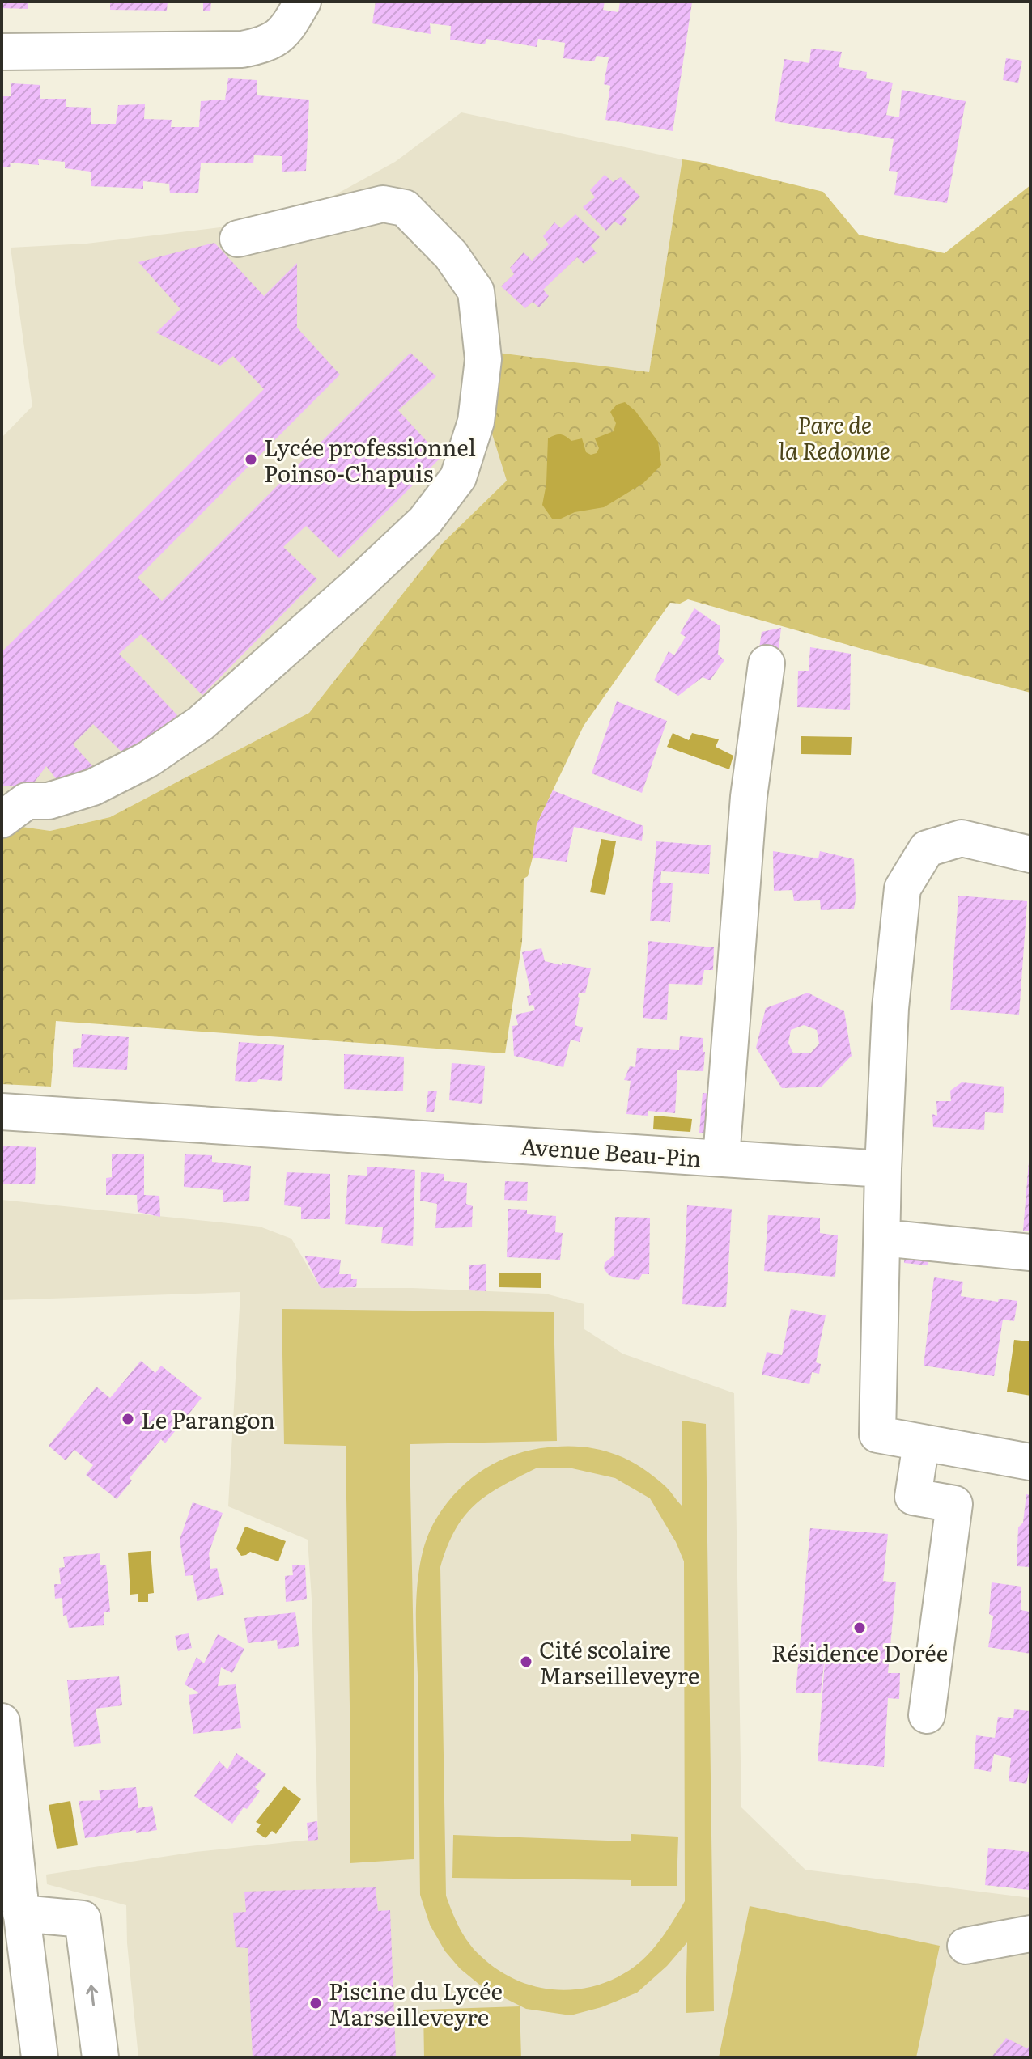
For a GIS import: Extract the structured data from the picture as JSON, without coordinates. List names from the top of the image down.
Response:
{
  "streets": {
    "street": ["Avenue Beau-Pin"]
  },
  "parks": ["Parc de la Redonne"],
  "places": [
    "Lycée professionnel Poinso-Chapuis",
    "Le Parangon",
    "Résidence Dorée",
    "Cité scolaire Marseilleveyre",
    "Piscine du Lycée Marseilleveyre"
  ]
}
